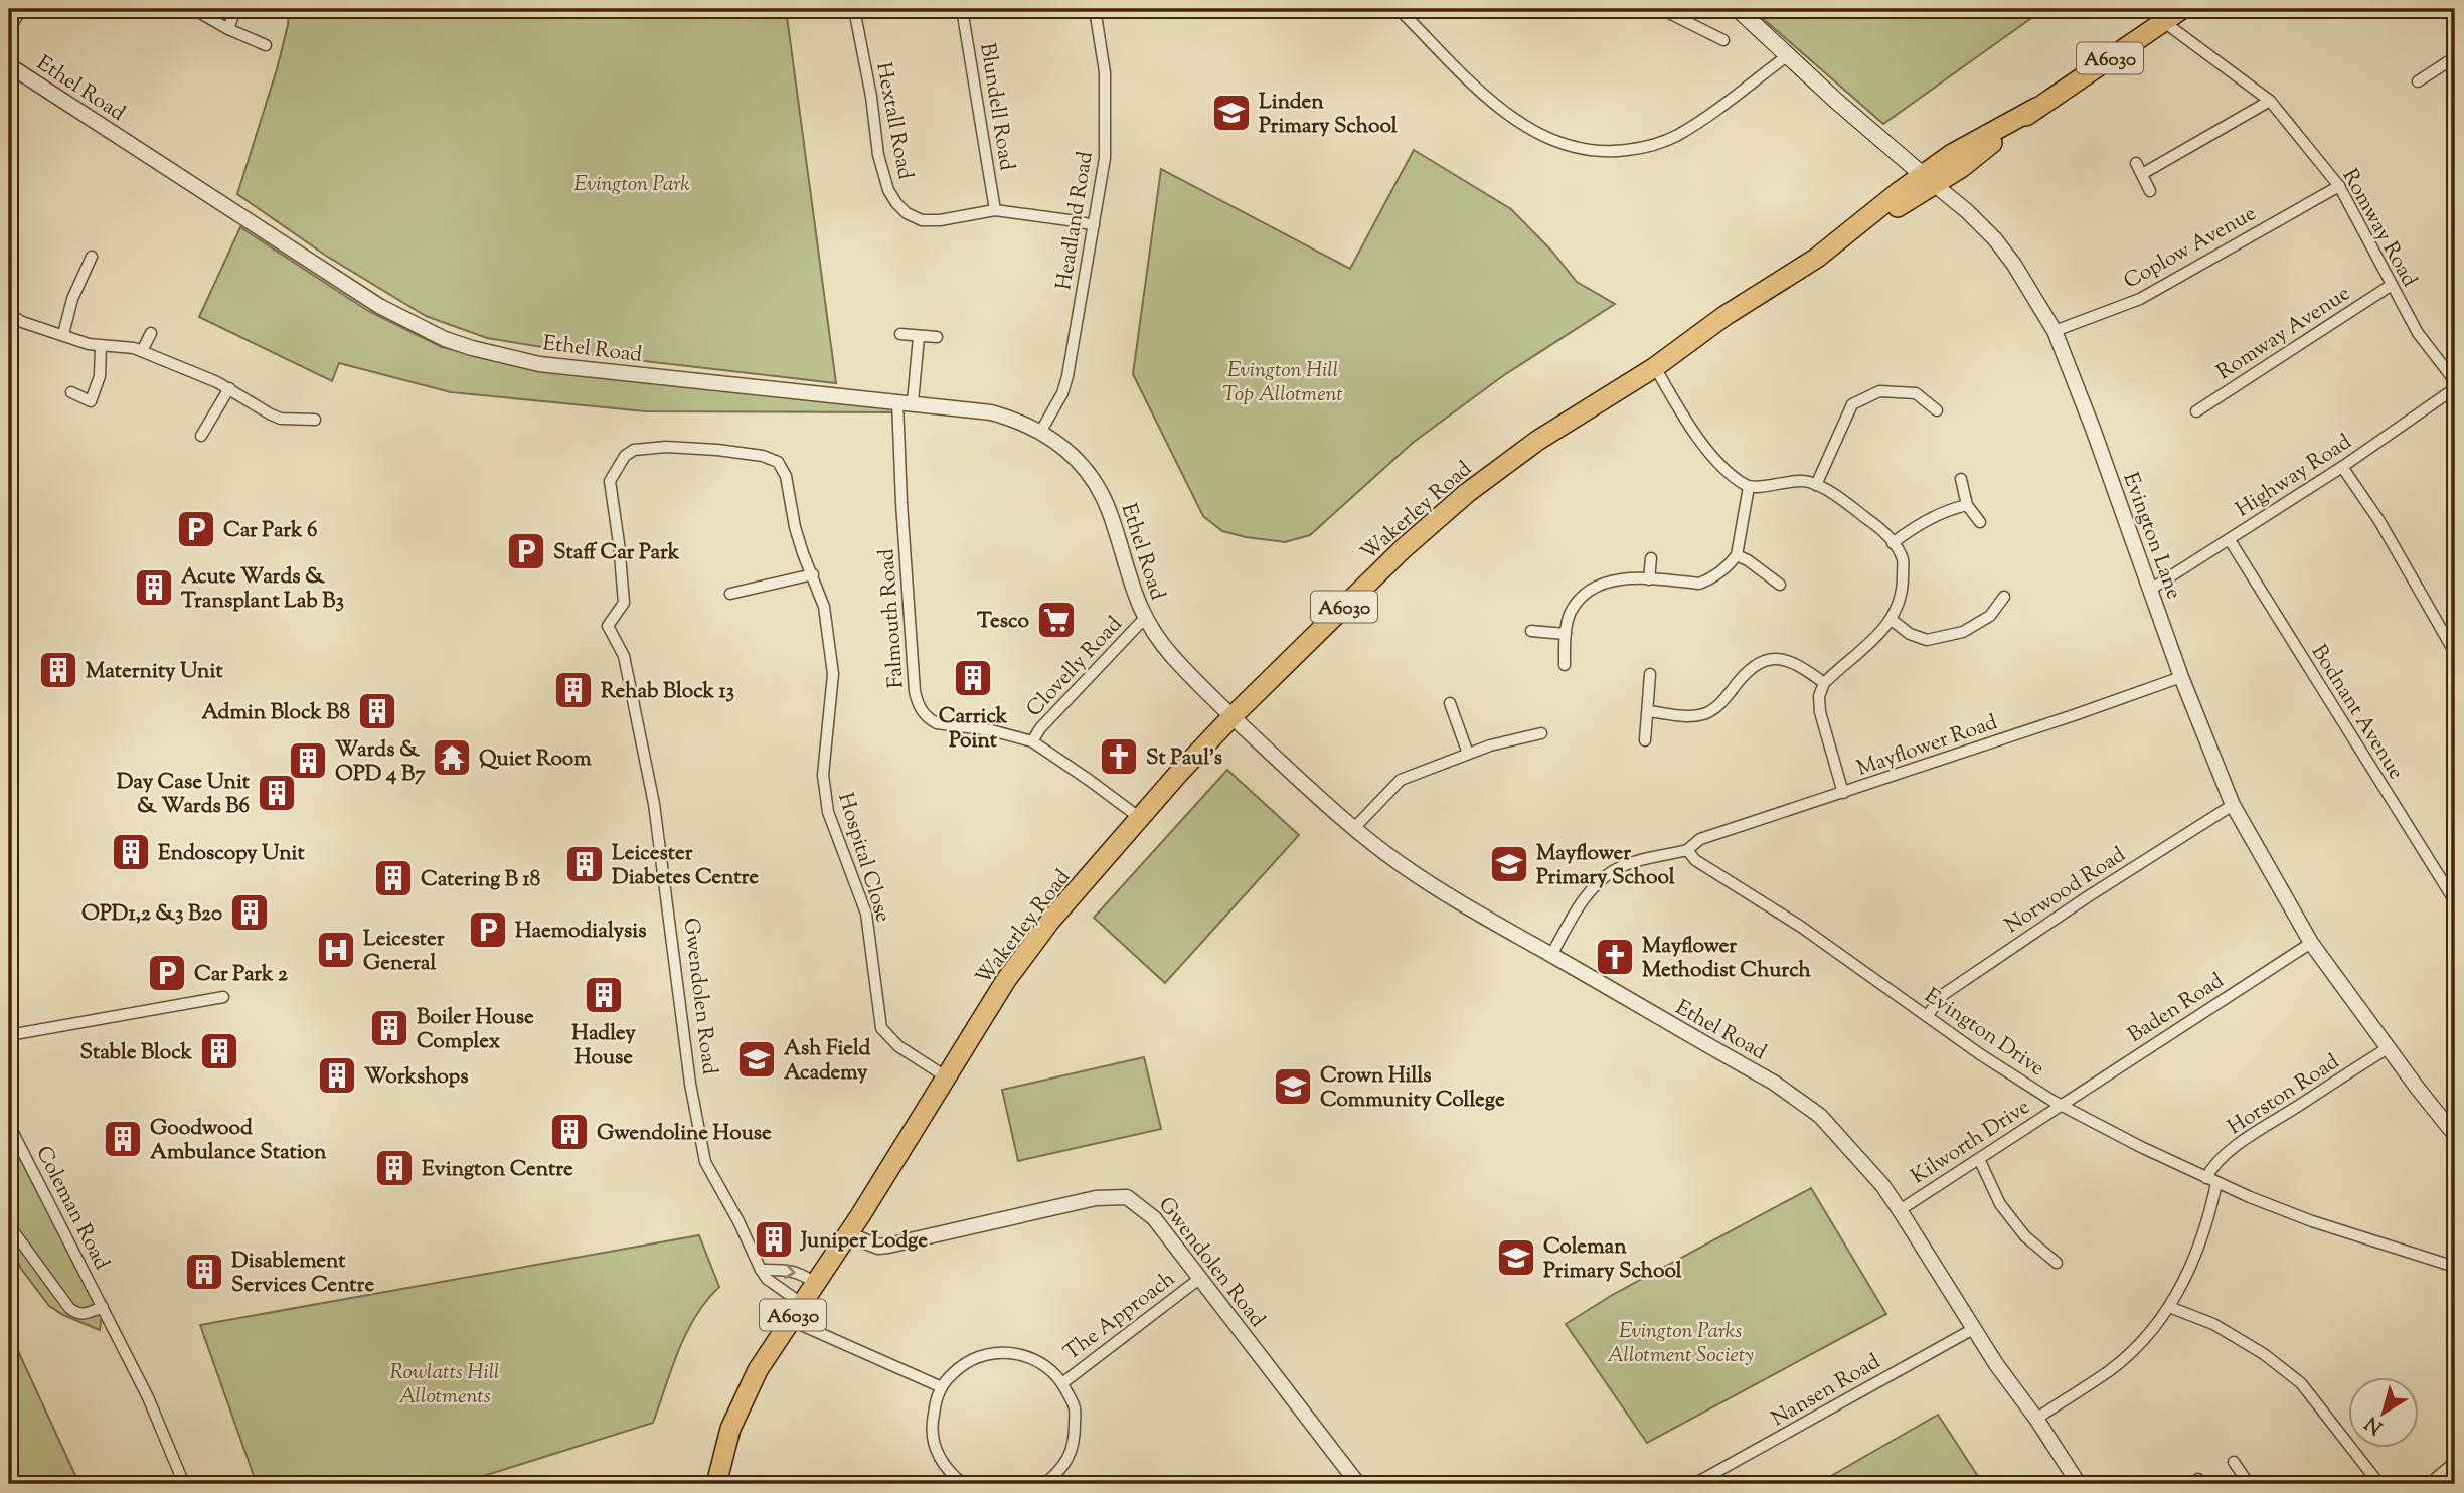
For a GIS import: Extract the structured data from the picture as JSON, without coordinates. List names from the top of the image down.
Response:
{
  "streets": {
    "highway": ["A6030", "Wakerley Road"],
    "main road": ["Evington Lane"],
    "street": [
      "Ethel Road",
      "Blundell Road",
      "Hextall Road",
      "Headland Road",
      "Romway Road",
      "Coplow Avenue",
      "Romway Avenue",
      "Highway Road",
      "Falmouth Road",
      "Clovelly Road",
      "Bodnant Avenue",
      "Mayflower Road",
      "Hospital Close",
      "Norwood Road",
      "Gwendolen Road",
      "Baden Road",
      "Evington Drive",
      "Horston Road",
      "Kilworth Drive",
      "Coleman Road",
      "The Approach",
      "Nansen Road"
    ]
  },
  "crossings": [
    ["A6030", "Romway Road"],
    ["A6030", "Wakerley Road"],
    ["A6030", "Evington Lane"],
    ["A6030", "Gwendolen Road"],
    ["Ethel Road", "Headland Road"],
    ["Ethel Road", "Wakerley Road"],
    ["Ethel Road", "Falmouth Road"],
    ["Ethel Road", "Clovelly Road"],
    ["Ethel Road", "Kilworth Drive"],
    ["Ethel Road", "Nansen Road"],
    ["Blundell Road", "Hextall Road"],
    ["Hextall Road", "Headland Road"],
    ["Romway Road", "Coplow Avenue"],
    ["Romway Road", "Romway Avenue"],
    ["Coplow Avenue", "Evington Lane"],
    ["Highway Road", "Evington Lane"],
    ["Highway Road", "Bodnant Avenue"],
    ["Wakerley Road", "Evington Lane"],
    ["Wakerley Road", "Falmouth Road"],
    ["Wakerley Road", "Hospital Close"],
    ["Wakerley Road", "Gwendolen Road"],
    ["Evington Lane", "Mayflower Road"],
    ["Evington Lane", "Norwood Road"],
    ["Evington Lane", "Baden Road"],
    ["Evington Lane", "Horston Road"],
    ["Falmouth Road", "Clovelly Road"],
    ["Mayflower Road", "Evington Drive"],
    ["Hospital Close", "Gwendolen Road"],
    ["Norwood Road", "Evington Drive"],
    ["Gwendolen Road", "The Approach"],
    ["Baden Road", "Evington Drive"],
    ["Baden Road", "Kilworth Drive"],
    ["Evington Drive", "Horston Road"],
    ["Evington Drive", "Kilworth Drive"]
  ],
  "parks": [
    "Evington Park",
    "Evington Hill Top Allotment",
    "Evington Parks Allotment Society",
    "Rowlatts Hill Allotments"
  ],
  "places": {
    "school or university": [
      "Linden Primary School",
      "Mayflower Primary School",
      "Ash Field Academy",
      "Crown Hills Community College",
      "Coleman Primary School"
    ],
    "parking": [
      "Car Park 6",
      "Staff Car Park",
      "Haemodialysis",
      "Car Park 2"
    ],
    "building": [
      "Acute Wards & Transplant Lab B3",
      "Maternity Unit",
      "Carrick Point",
      "Rehab Block 13",
      "Admin Block B8",
      "Wards & OPD 4 B7",
      "Day Case Unit & Wards B6",
      "Endoscopy Unit",
      "Leicester Diabetes Centre",
      "Catering B 18",
      "OPD1,2 &3 B20",
      "Hadley House",
      "Boiler House Complex",
      "Stable Block",
      "Workshops",
      "Gwendoline House",
      "Goodwood Ambulance Station",
      "Evington Centre",
      "Juniper Lodge",
      "Disablement Services Centre"
    ],
    "supermarket": ["Tesco"],
    "church": ["St Paul's", "Mayflower Methodist Church"],
    "temple": ["Quiet Room"],
    "hospital": ["Leicester General"]
  },
  "north": "bottom left"
}
